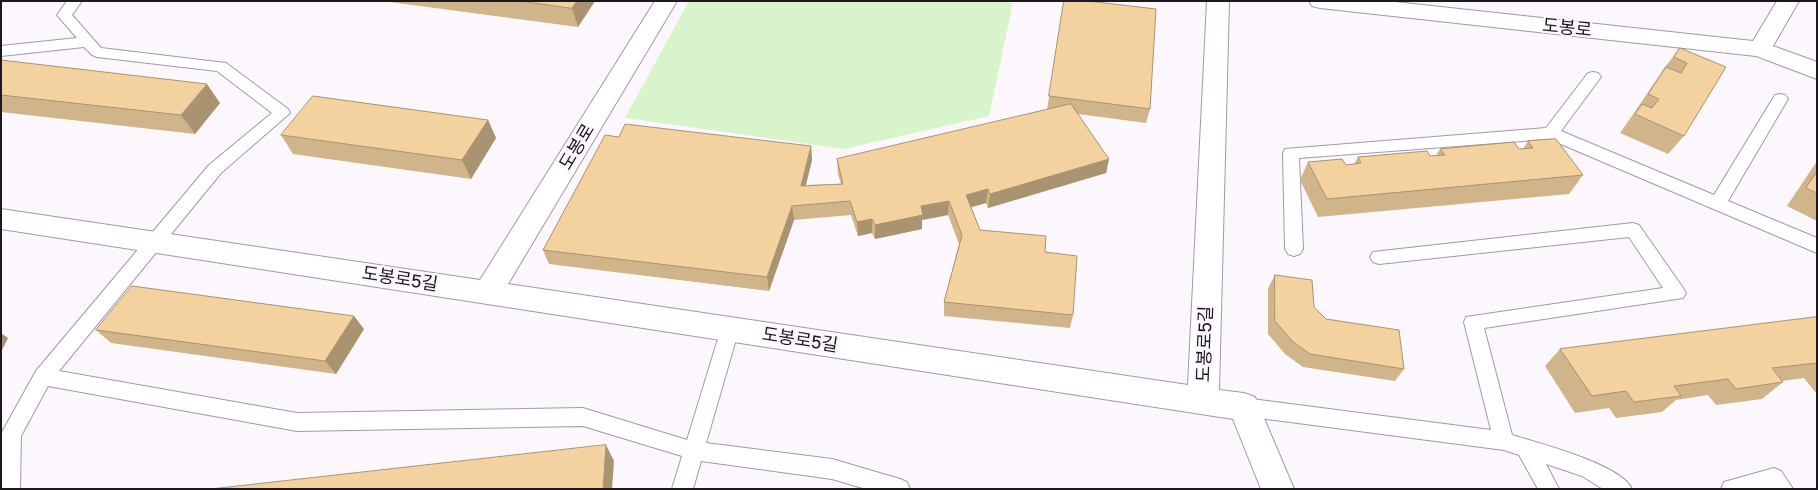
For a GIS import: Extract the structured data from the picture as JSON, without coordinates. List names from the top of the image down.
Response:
{
  "streets": {
    "street": ["도봉로", "도봉로5길"]
  },
  "crossings": [
    ["도봉로", "도봉로5길"]
  ]
}
